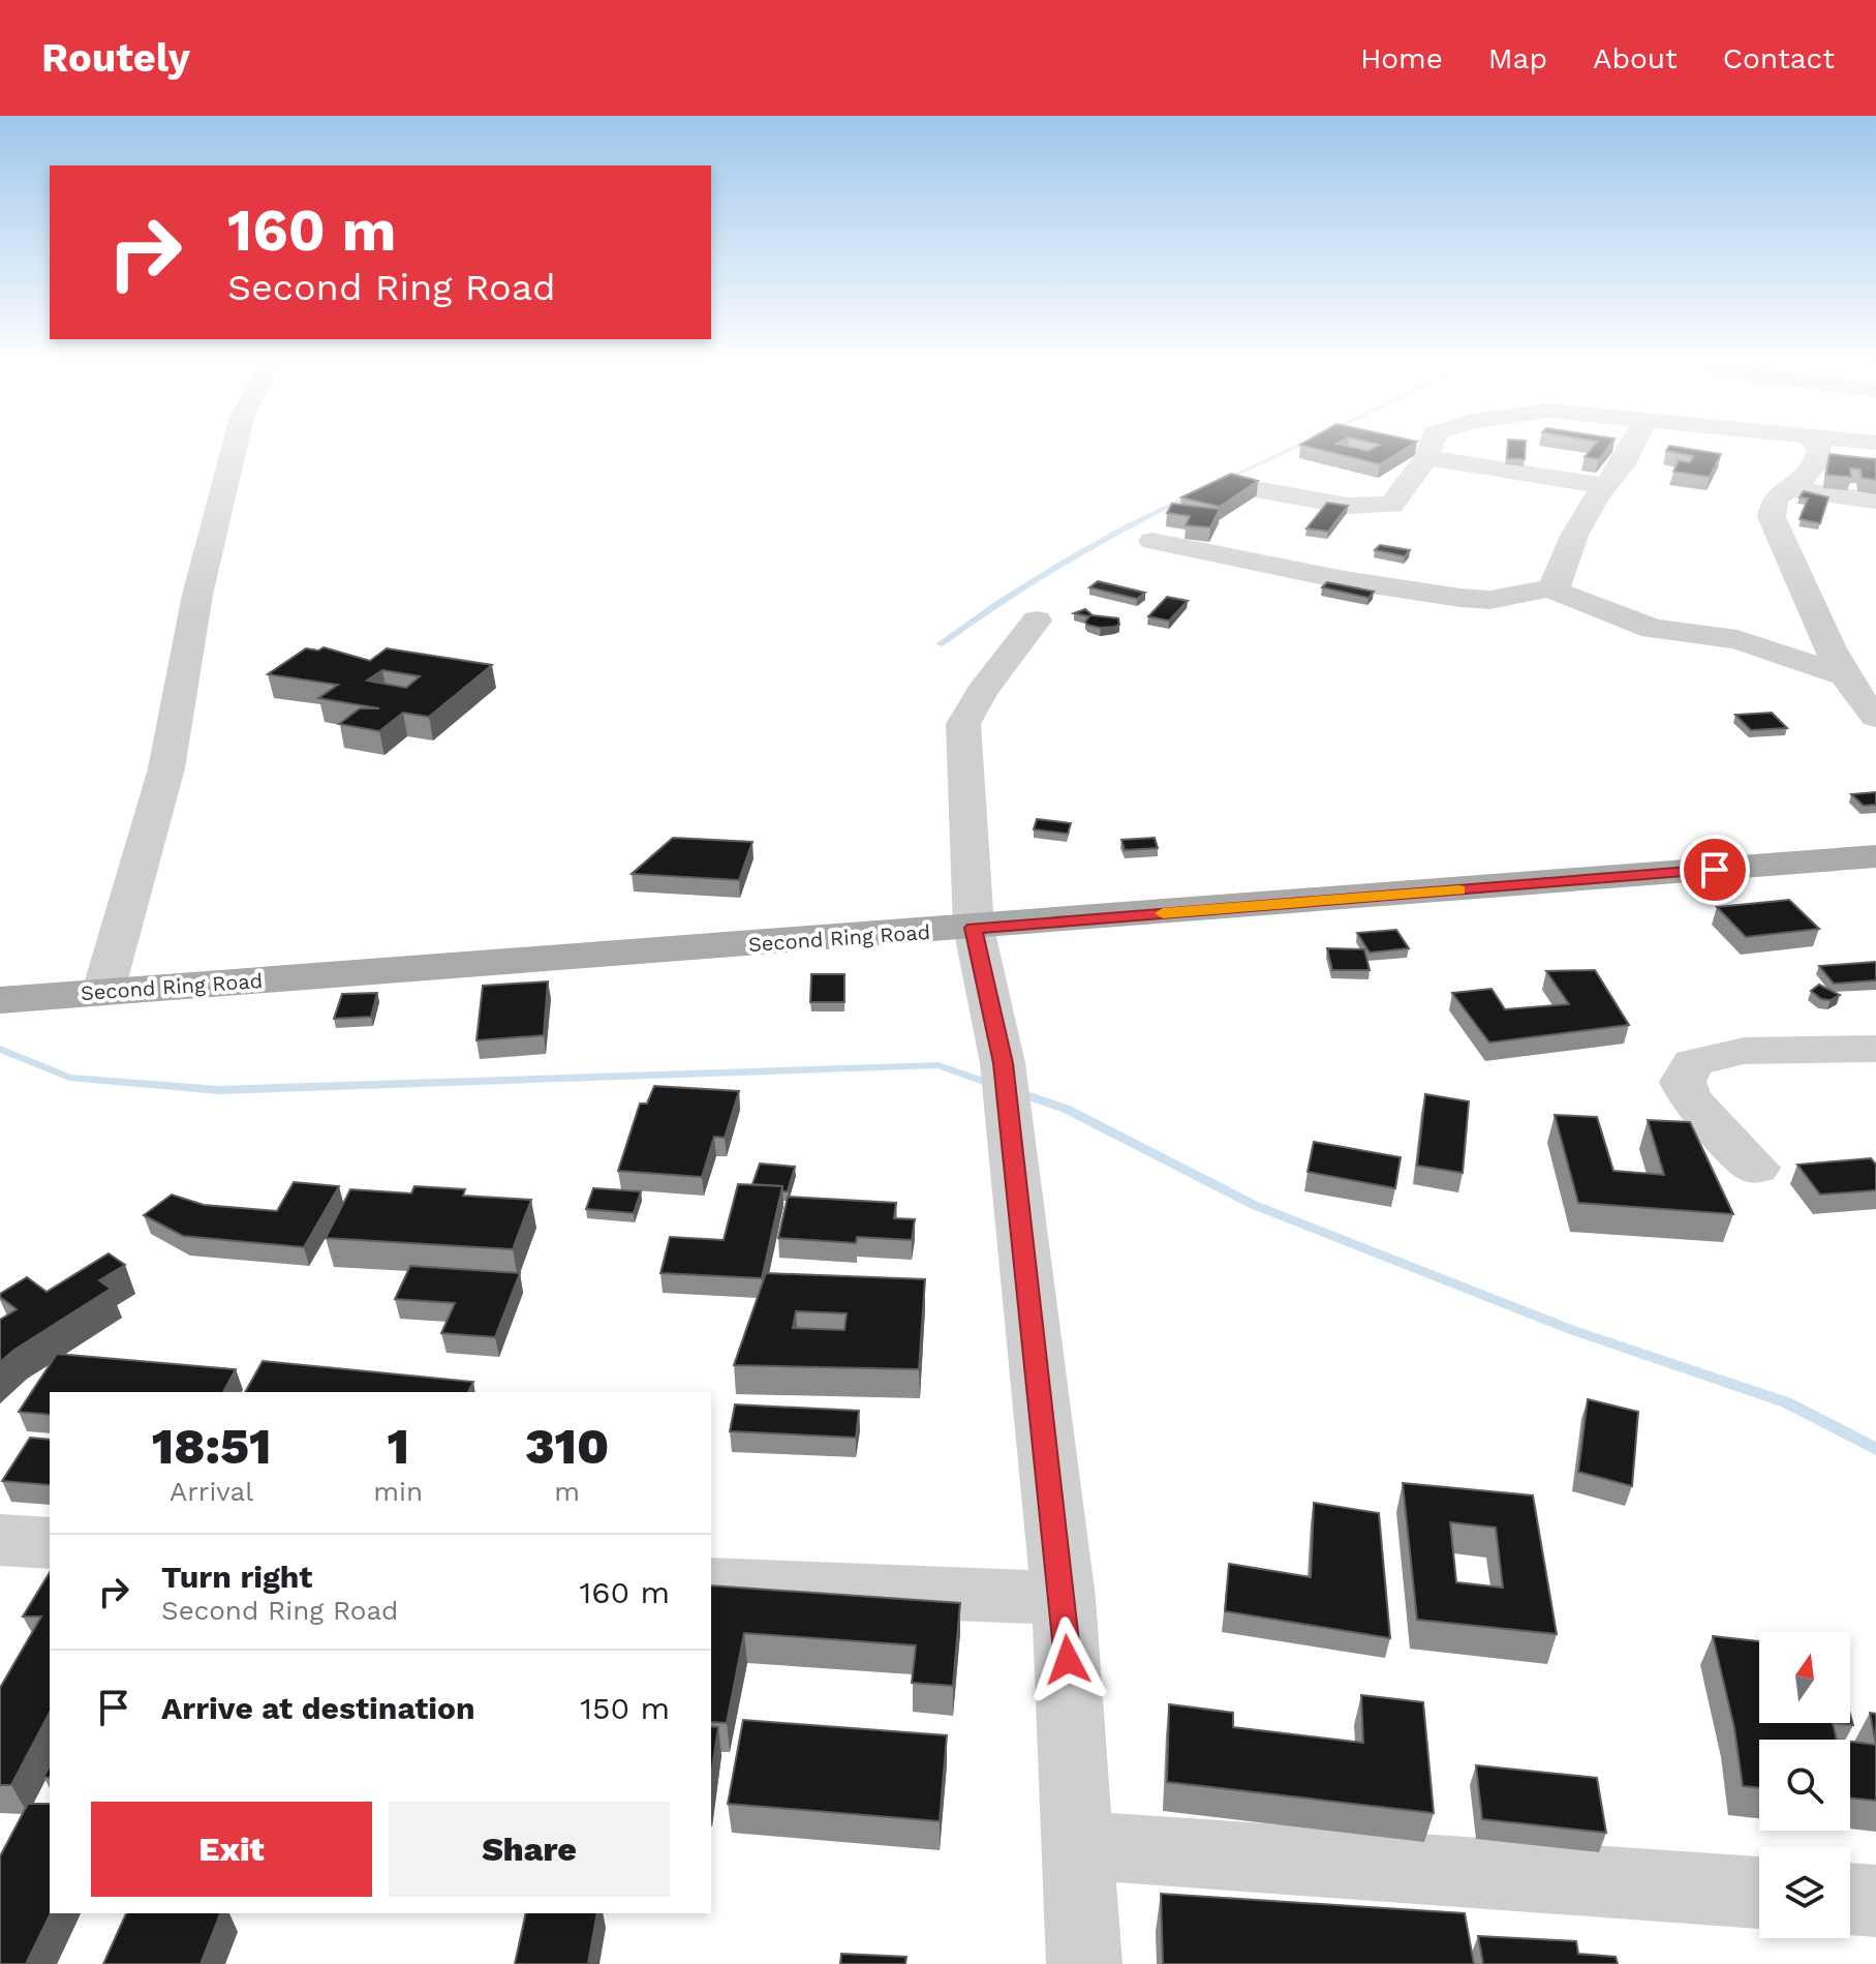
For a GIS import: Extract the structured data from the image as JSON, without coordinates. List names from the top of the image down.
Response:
{
  "streets": {
    "main road": ["Second Ring Road"]
  },
  "north": "top",
  "page": {
    "header": "Routely",
    "nav": [
      "Home",
      "Map",
      "About",
      "Contact"
    ],
    "turn": ["160 m", "Second Ring Road"],
    "eta": [
      "18:51",
      "Arrival",
      "1",
      "min",
      "310",
      "m"
    ],
    "list": [
      {
        "name": "Turn right",
        "note": "Second Ring Road",
        "value": "160 m"
      },
      {
        "name": "Arrive at destination",
        "value": "150 m"
      }
    ],
    "buttons": ["Exit", "Share"]
  }
}
